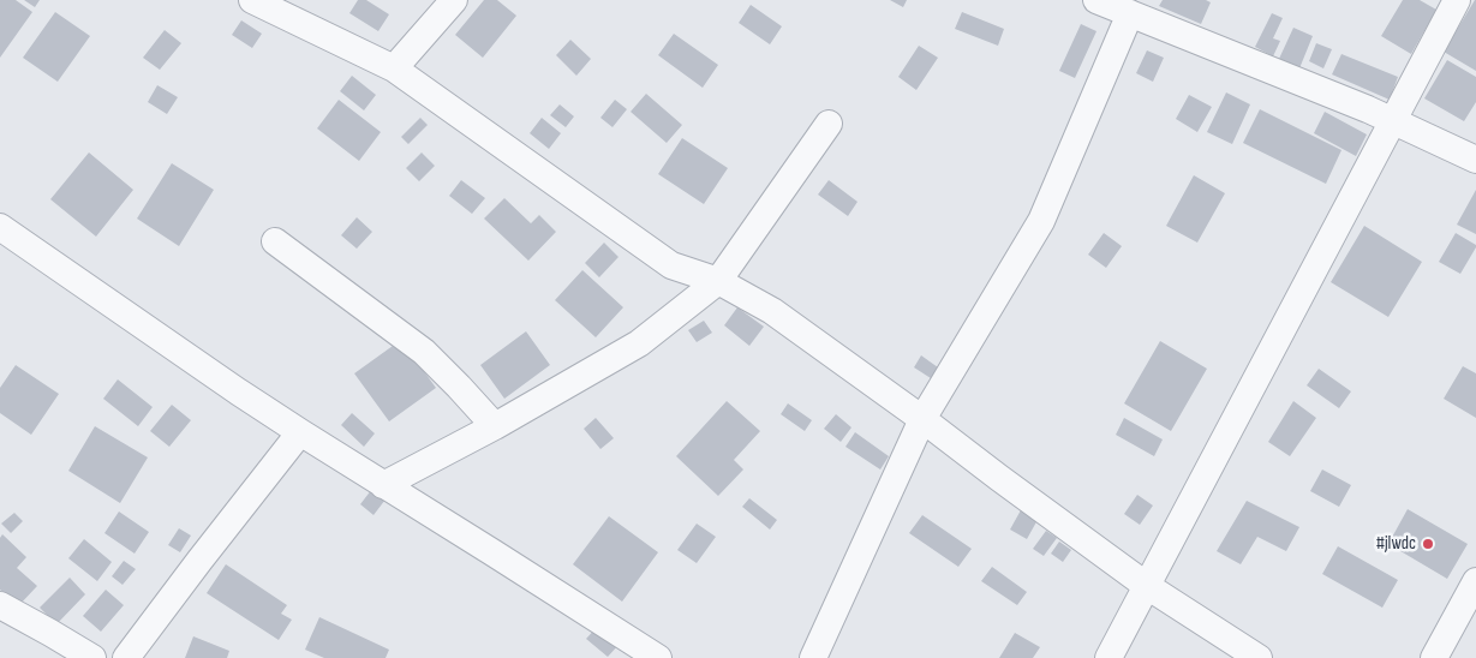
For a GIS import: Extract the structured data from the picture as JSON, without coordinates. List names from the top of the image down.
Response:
{
  "places": ["#jlwdc"]
}
